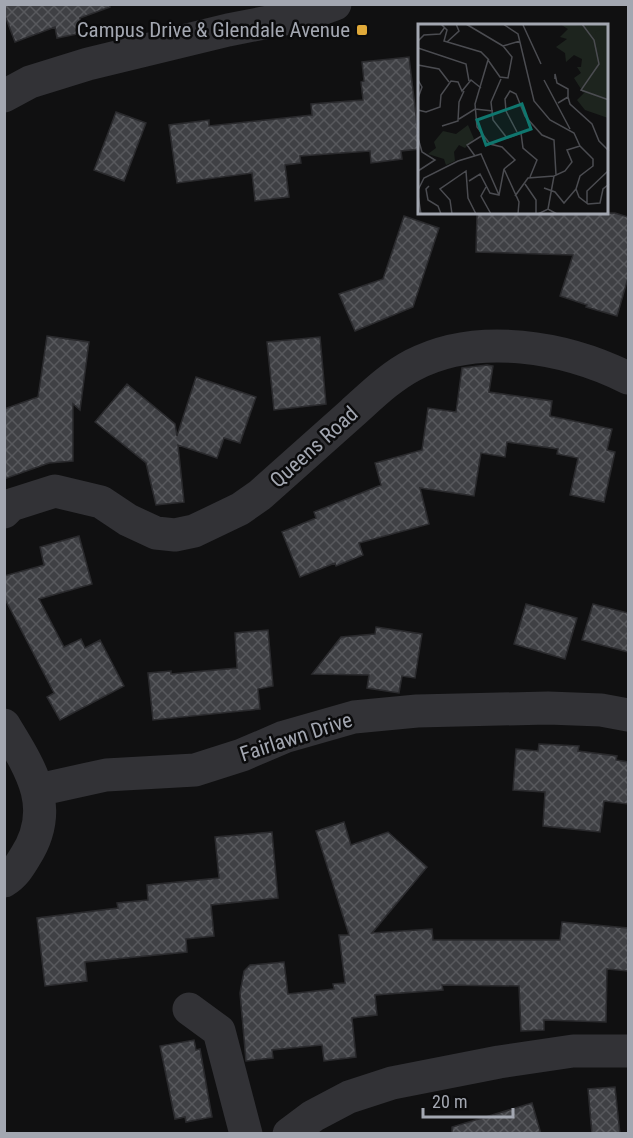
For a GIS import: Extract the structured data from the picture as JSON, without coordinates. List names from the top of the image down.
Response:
{
  "streets": {
    "street": ["Queens Road", "Fairlawn Drive"]
  },
  "places": {
    "transit": ["Campus Drive & Glendale Avenue"]
  },
  "scale_bar": "20 m"
}
